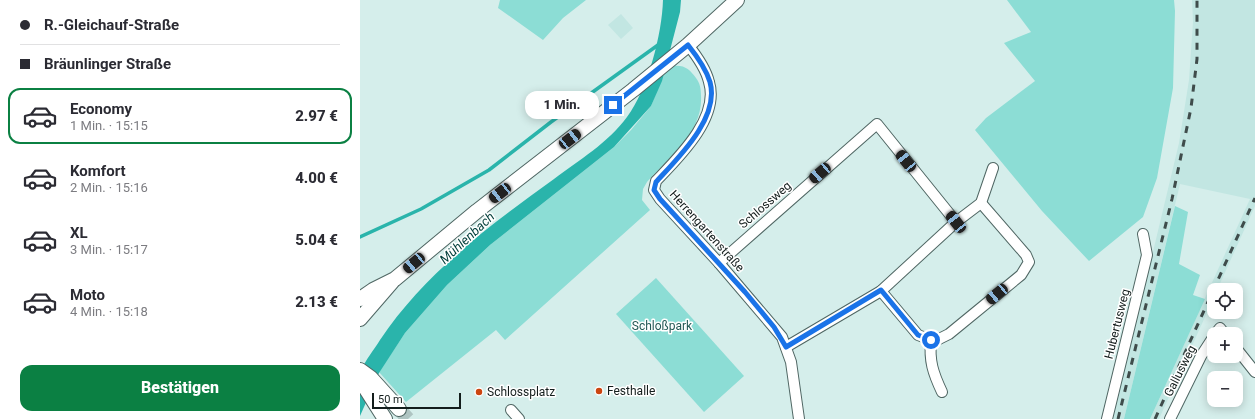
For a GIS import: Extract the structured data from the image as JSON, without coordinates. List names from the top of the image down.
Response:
{
  "streets": {
    "street": [
      "Schlossweg",
      "Herrengartenstraße",
      "Hubertusweg",
      "Gallusweg"
    ]
  },
  "crossings": [
    ["Schlossweg", "Herrengartenstraße"]
  ],
  "water": ["Mühlenbach"],
  "parks": ["Schloßpark"],
  "places": ["Festhalle", "Schlossplatz"],
  "scale_bar": "50 m",
  "page": {
    "banner": ["R.-Gleichauf-Straße", "Bräunlinger Straße"],
    "list": [
      {
        "name": "Economy",
        "note": "1 Min. · 15:15",
        "value": "2.97 €"
      },
      {
        "name": "Komfort",
        "note": "2 Min. · 15:16",
        "value": "4.00 €"
      },
      {
        "name": "XL",
        "note": "3 Min. · 15:17",
        "value": "5.04 €"
      },
      {
        "name": "Moto",
        "note": "4 Min. · 15:18",
        "value": "2.13 €"
      }
    ],
    "bubble": "1 Min.",
    "map_buttons": ["+", "−"],
    "buttons": "Bestätigen",
    "scale": "50 m"
  }
}
